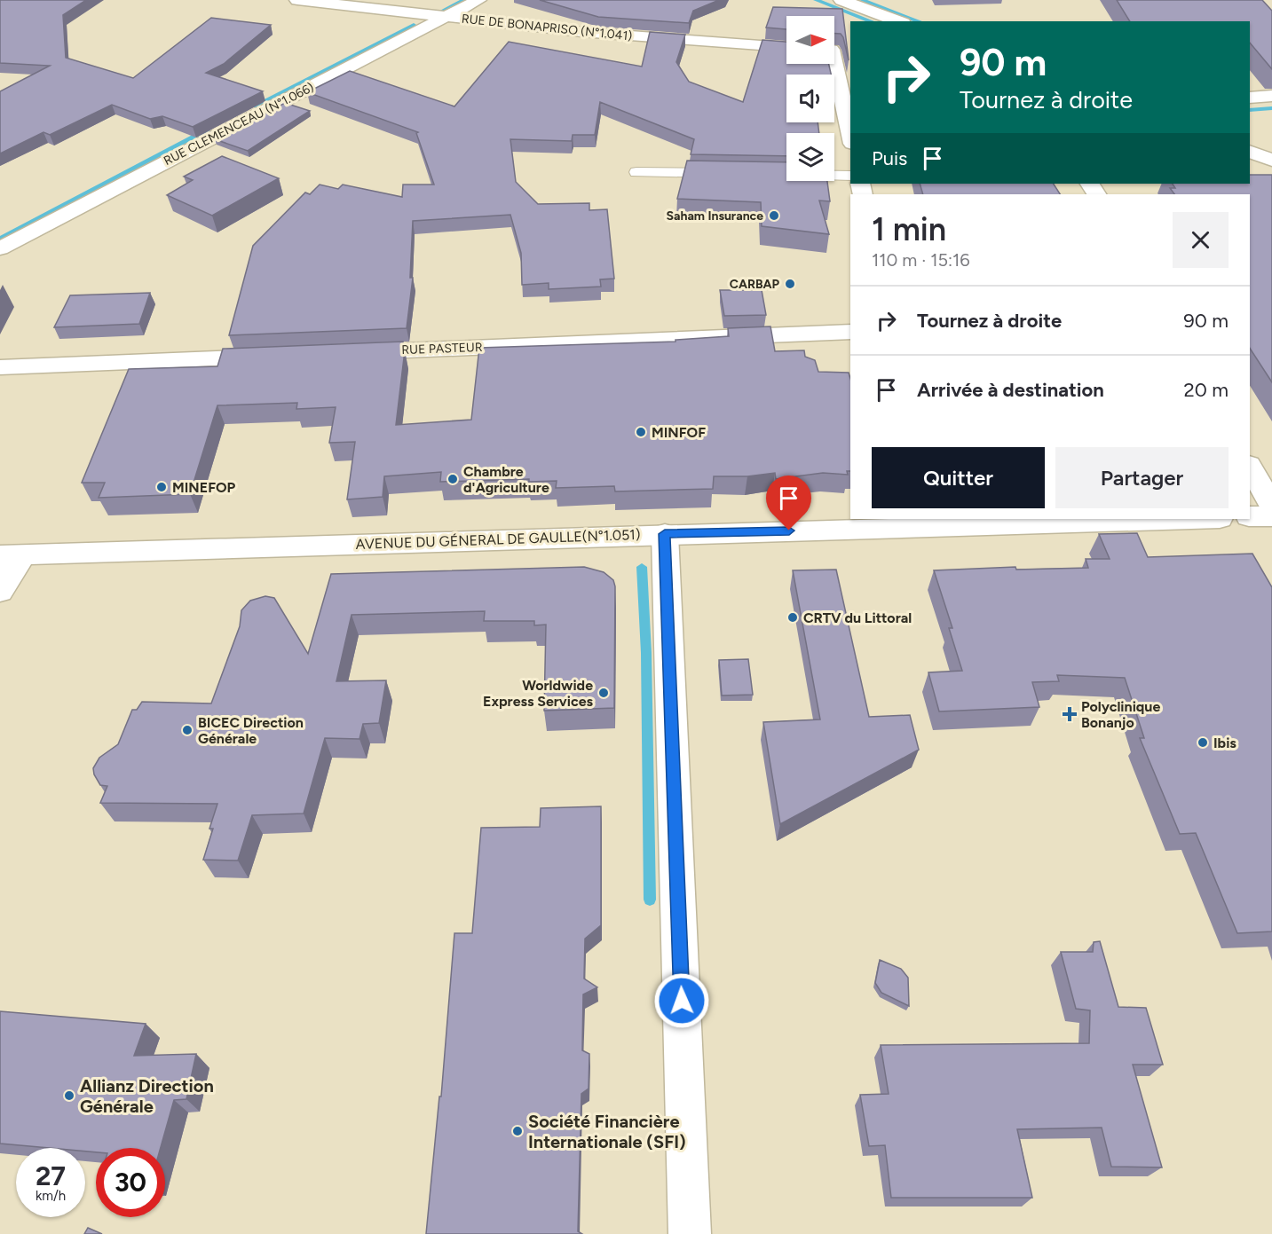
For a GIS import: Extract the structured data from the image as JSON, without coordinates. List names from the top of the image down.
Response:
{
  "streets": {
    "street": [
      "RUE DE BONAPRISO (N°1.041)",
      "RUE CLEMENCEAU (N°1.066)",
      "RUE PASTEUR",
      "AVENUE DU GÉNERAL DE GAULLE(N°1.051)"
    ]
  },
  "crossings": [
    ["RUE DE BONAPRISO (N°1.041)", "RUE CLEMENCEAU (N°1.066)"]
  ],
  "places": {
    "other": [
      "Saham Insurance",
      "CARBAP",
      "MINFOF",
      "Chambre d'Agriculture",
      "MINEFOP",
      "CRTV du Littoral",
      "Worldwide Express Services",
      "BICEC Direction Générale",
      "Ibis",
      "Allianz Direction Générale",
      "Société Financière Internationale (SFI)"
    ],
    "health": ["Polyclinique Bonanjo"]
  },
  "north": "right",
  "page": {
    "turn": ["90 m", "Tournez à droite"],
    "then": "Puis",
    "heading": ["1 min", "110 m · 15:16"],
    "list": [
      {
        "name": "Tournez à droite",
        "value": "90 m"
      },
      {
        "name": "Arrivée à destination",
        "value": "20 m"
      }
    ],
    "buttons": ["Quitter", "Partager"],
    "speed": "27 km/h",
    "limit": "30"
  }
}
